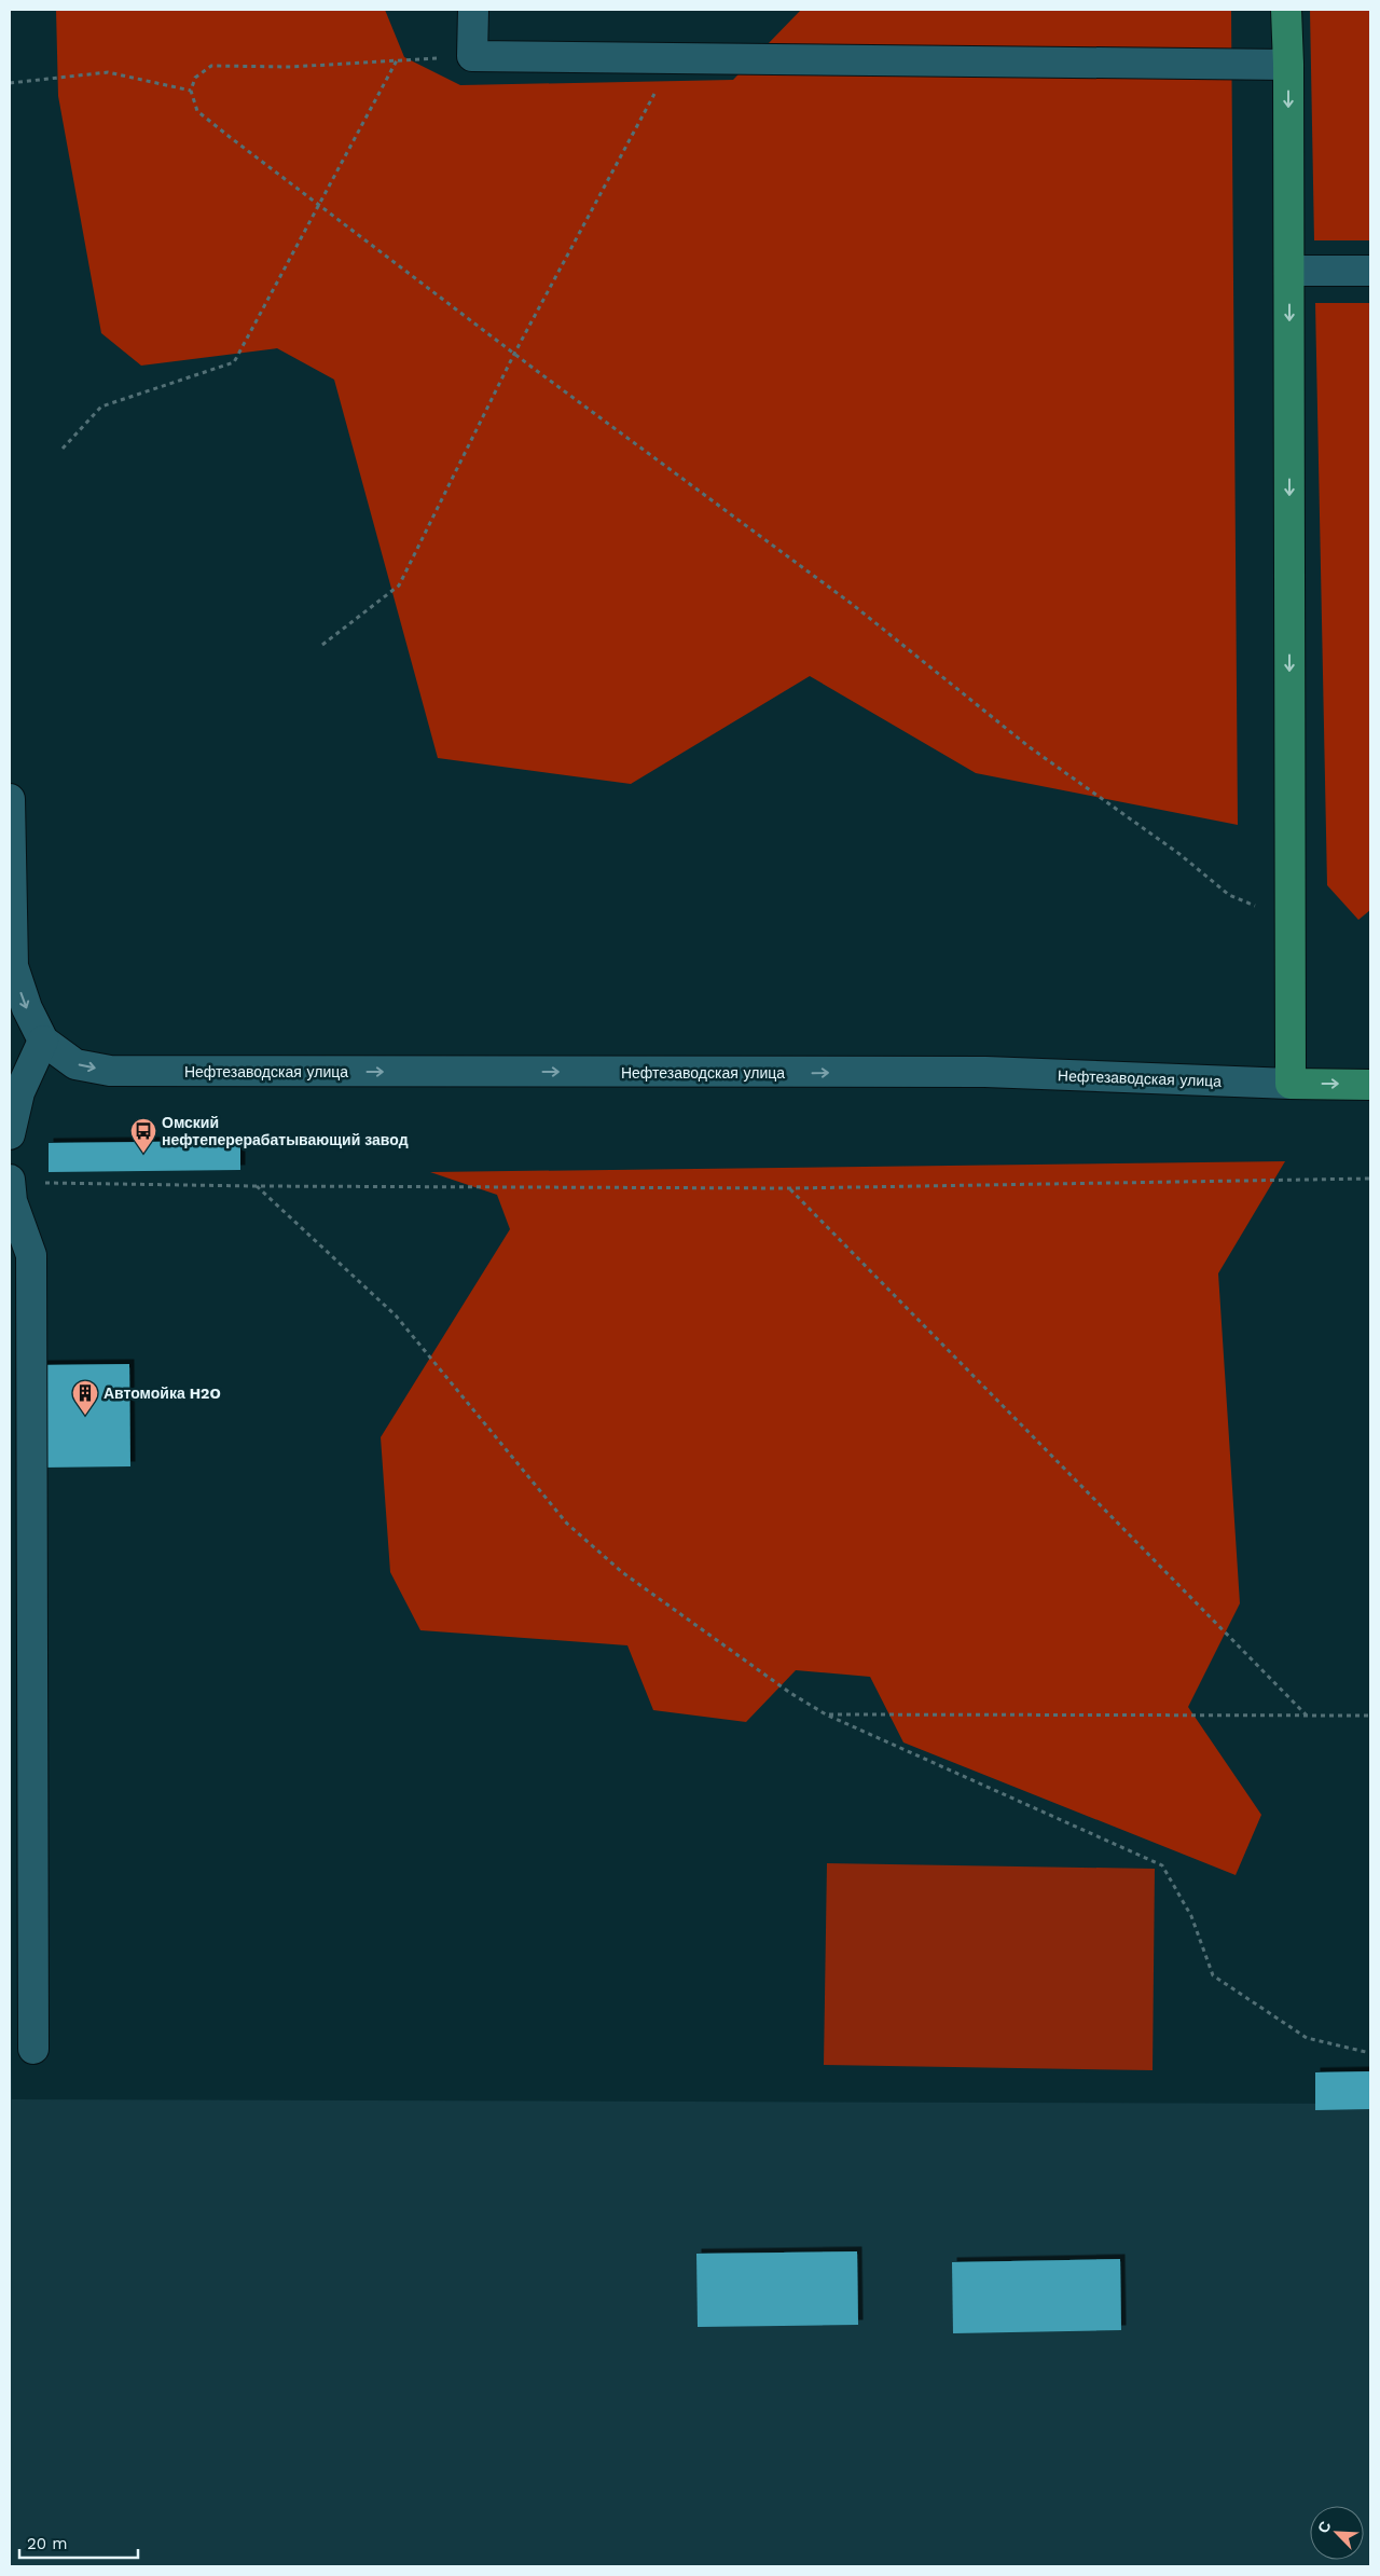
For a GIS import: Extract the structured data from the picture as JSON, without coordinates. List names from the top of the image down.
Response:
{
  "streets": {
    "main road": ["Нефтезаводская улица"]
  },
  "one_way": ["Нефтезаводская улица"],
  "places": {
    "bus stop": ["Омский нефтеперерабатывающий завод"],
    "building": ["Автомойка H2O"]
  },
  "scale_bar": "20 m",
  "north": "top left"
}
